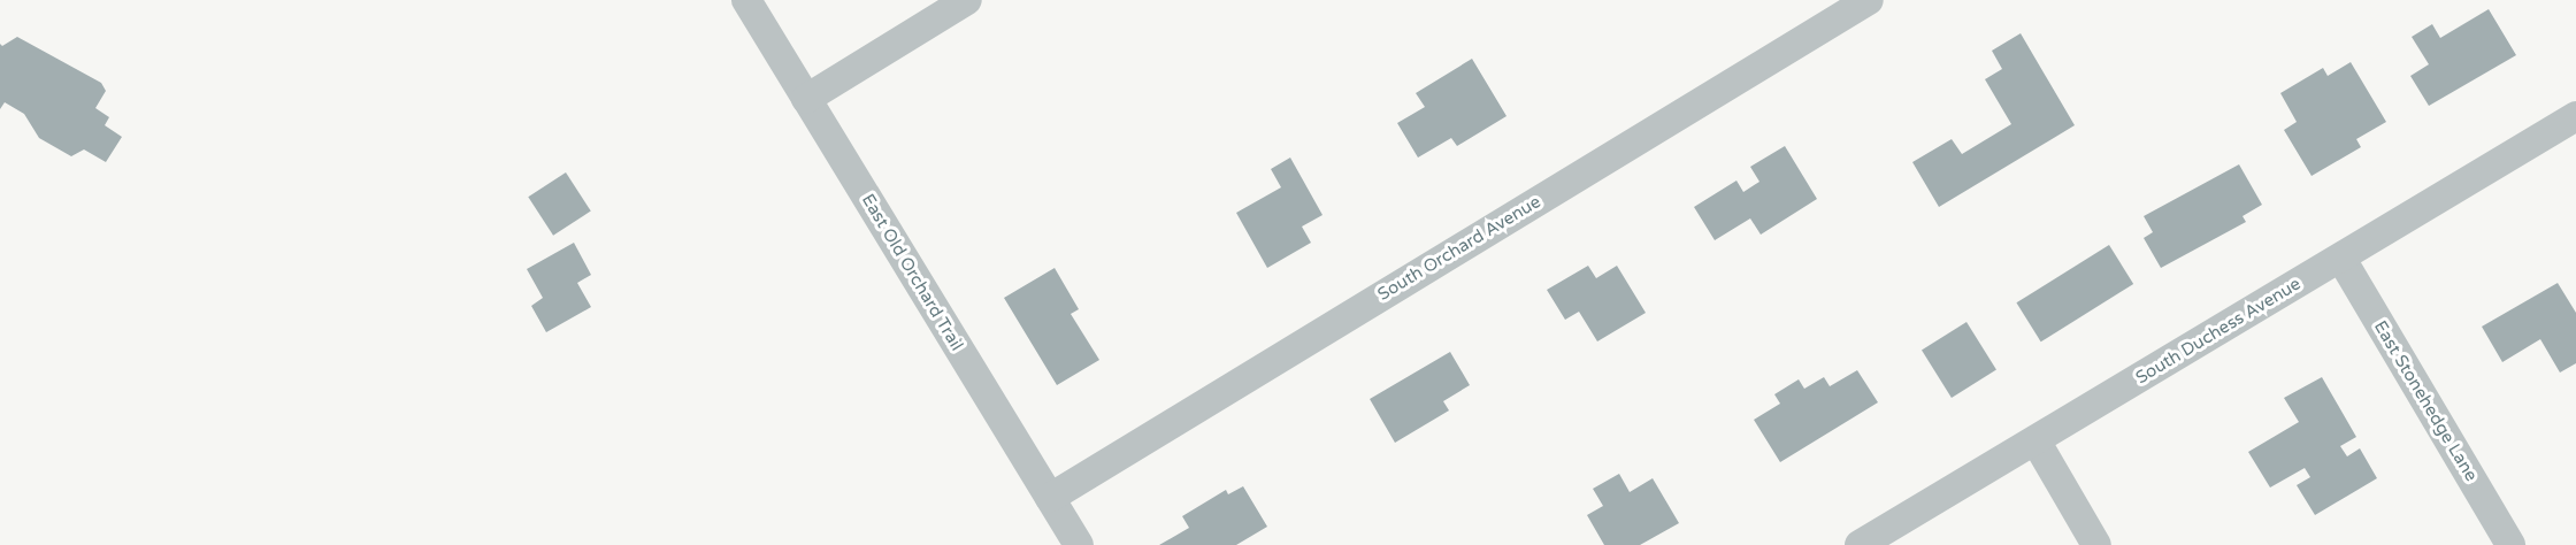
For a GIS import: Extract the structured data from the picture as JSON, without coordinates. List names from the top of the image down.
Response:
{
  "streets": {
    "street": [
      "South Orchard Avenue",
      "East Old Orchard Trail",
      "South Duchess Avenue",
      "East Stonehedge Lane"
    ]
  },
  "crossings": [
    ["South Orchard Avenue", "East Old Orchard Trail"],
    ["South Duchess Avenue", "East Stonehedge Lane"]
  ]
}
